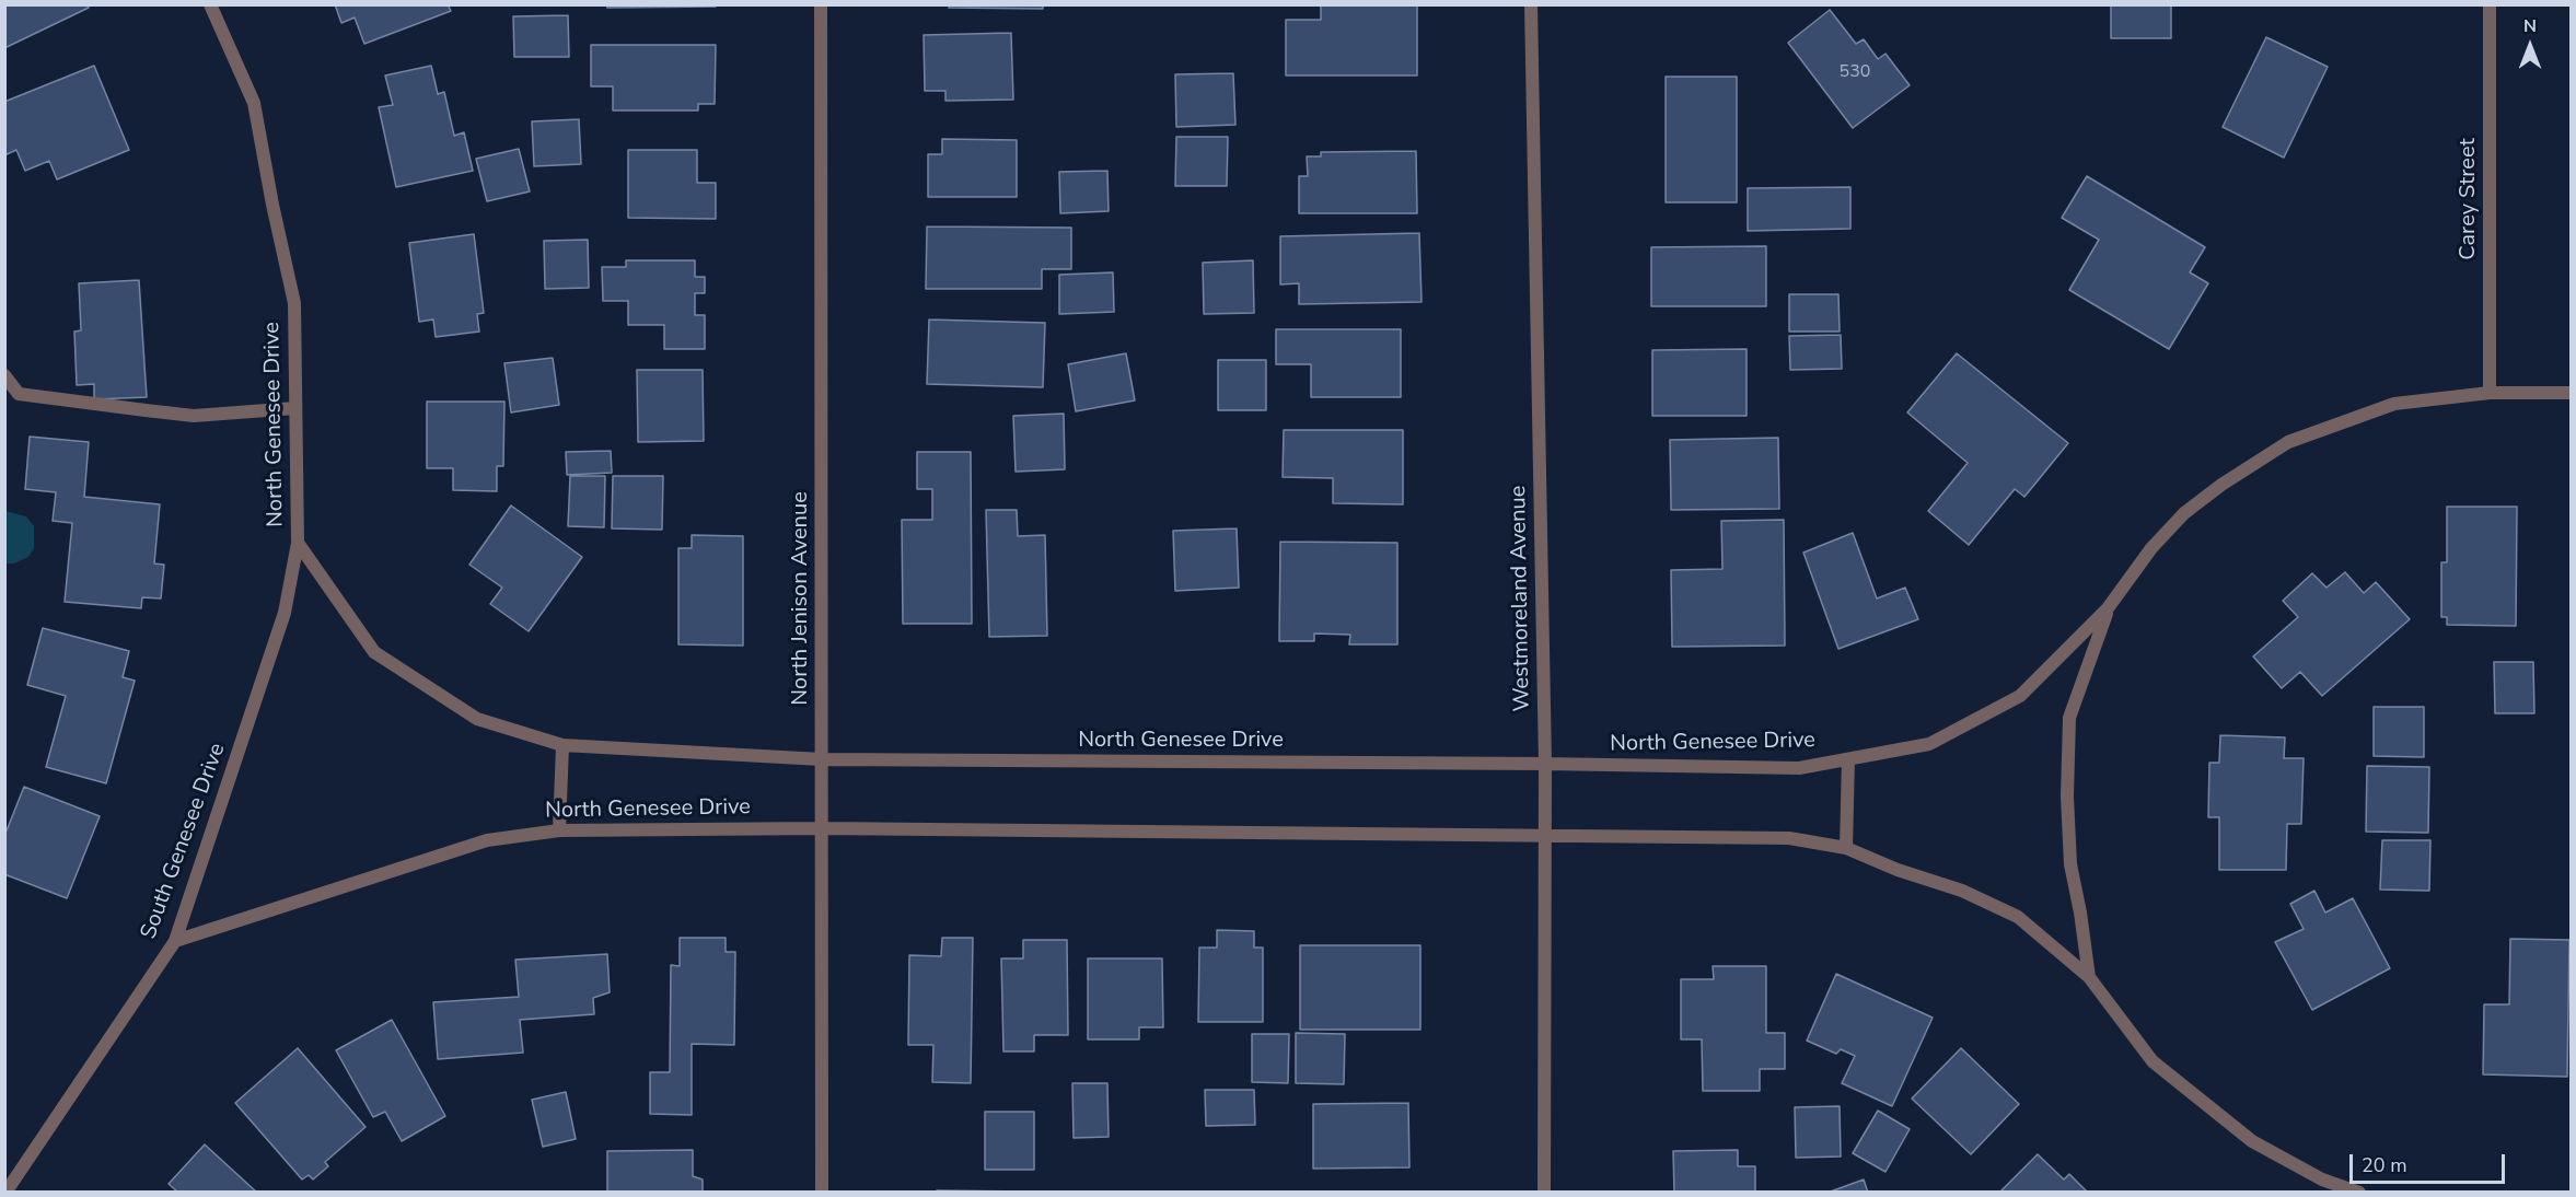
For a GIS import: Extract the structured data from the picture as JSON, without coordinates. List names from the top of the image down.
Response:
{
  "streets": {
    "street": [
      "Carey Street",
      "North Genesee Drive",
      "North Jenison Avenue",
      "Westmoreland Avenue",
      "South Genesee Drive"
    ]
  },
  "crossings": [
    ["Carey Street", "North Genesee Drive"],
    ["North Genesee Drive", "North Jenison Avenue"],
    ["North Genesee Drive", "Westmoreland Avenue"],
    ["North Genesee Drive", "South Genesee Drive"]
  ],
  "house_numbers": ["530"],
  "scale_bar": "20 m",
  "north": "top"
}
